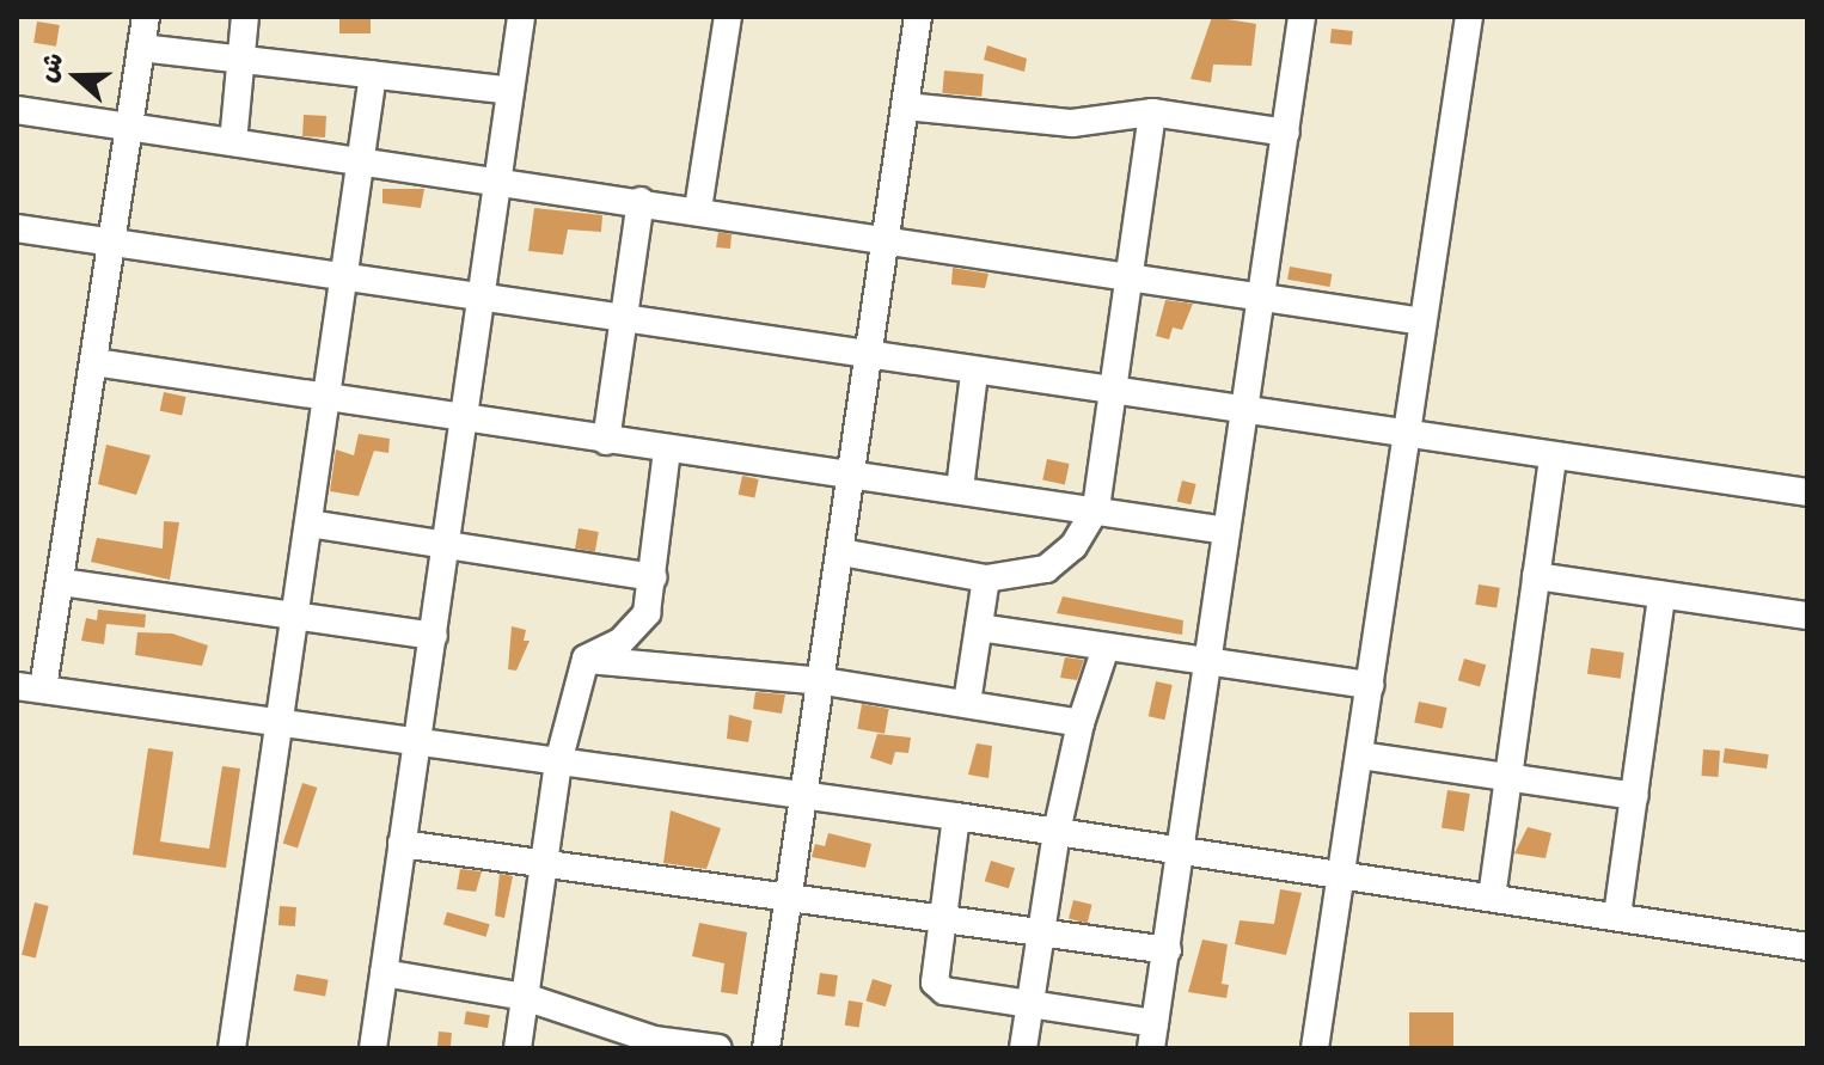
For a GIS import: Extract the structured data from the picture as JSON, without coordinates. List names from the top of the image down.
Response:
{
  "north": "left"
}
